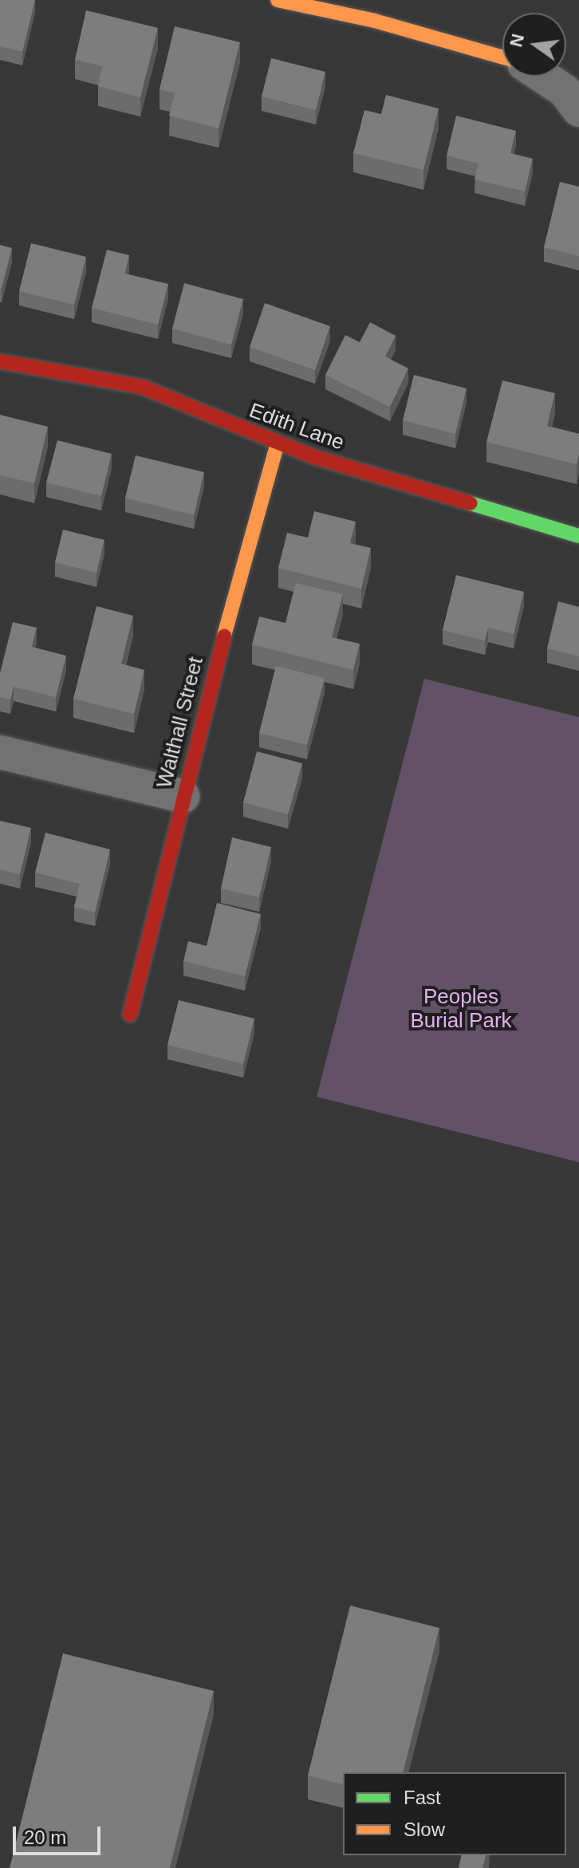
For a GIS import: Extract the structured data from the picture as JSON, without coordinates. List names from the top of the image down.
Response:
{
  "streets": {
    "street": ["Edith Lane", "Walthall Street"]
  },
  "crossings": [
    ["Edith Lane", "Walthall Street"]
  ],
  "parks": ["Peoples Burial Park"],
  "legend": ["Fast", "Slow"],
  "scale_bar": "20 m",
  "north": "left"
}
